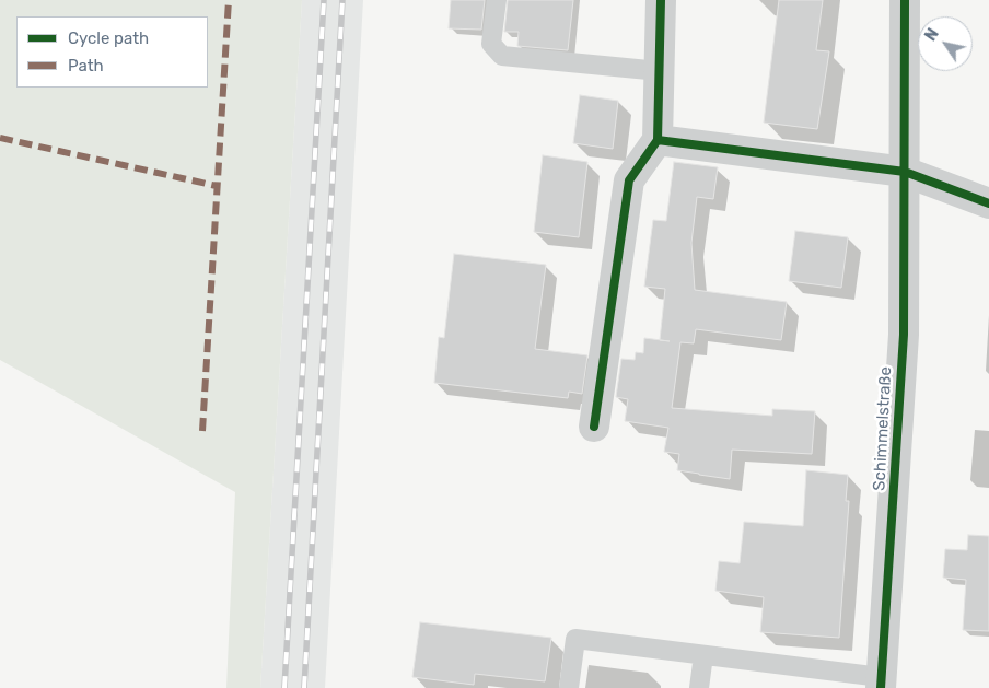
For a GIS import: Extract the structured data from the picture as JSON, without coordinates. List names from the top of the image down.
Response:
{
  "streets": {
    "street": ["Schimmelstraße"]
  },
  "legend": ["Cycle path", "Path"],
  "north": "top left"
}
